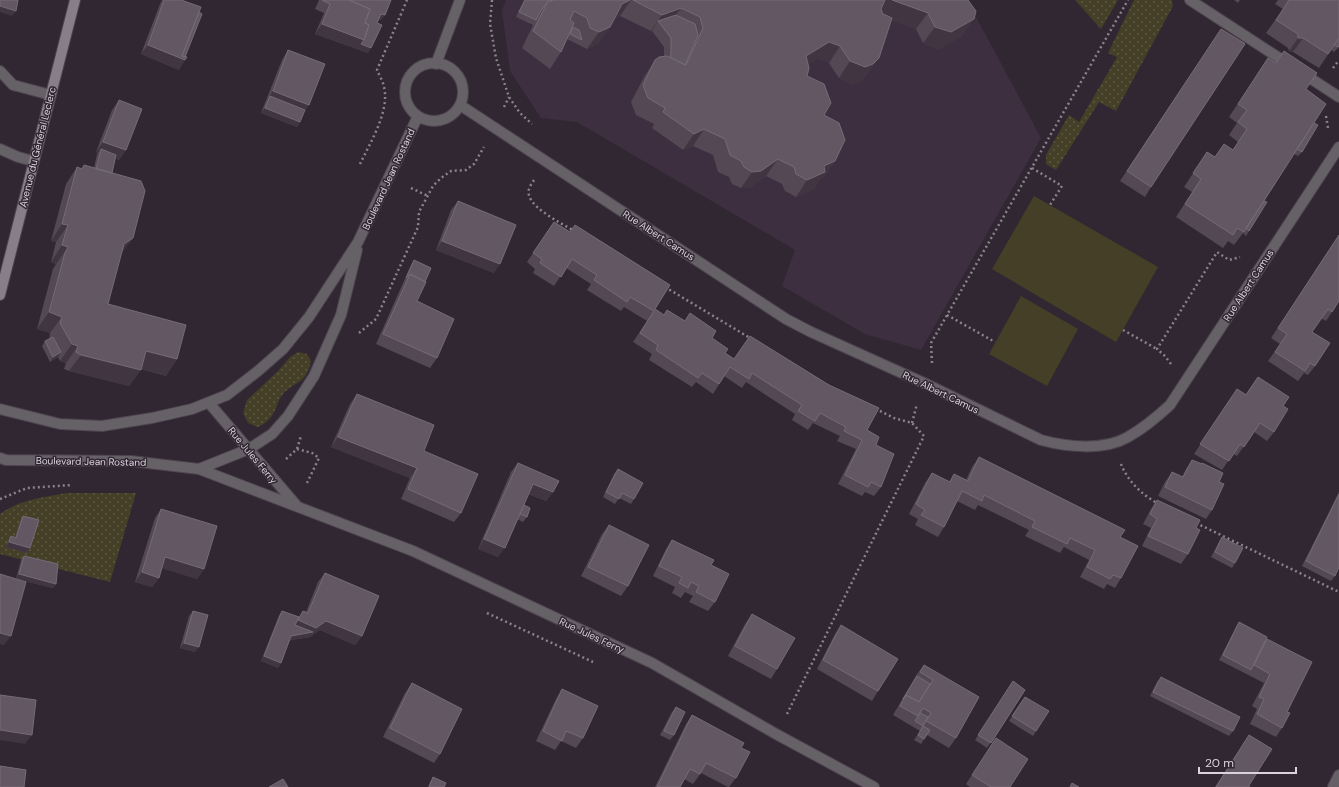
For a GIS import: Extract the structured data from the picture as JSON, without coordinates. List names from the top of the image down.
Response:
{
  "streets": {
    "main road": ["Avenue du Général Leclerc"],
    "street": ["Boulevard Jean Rostand", "Rue Albert Camus", "Rue Jules Ferry"]
  },
  "crossings": [
    ["Boulevard Jean Rostand", "Rue Albert Camus"],
    ["Boulevard Jean Rostand", "Rue Jules Ferry"]
  ],
  "scale_bar": "20 m"
}
